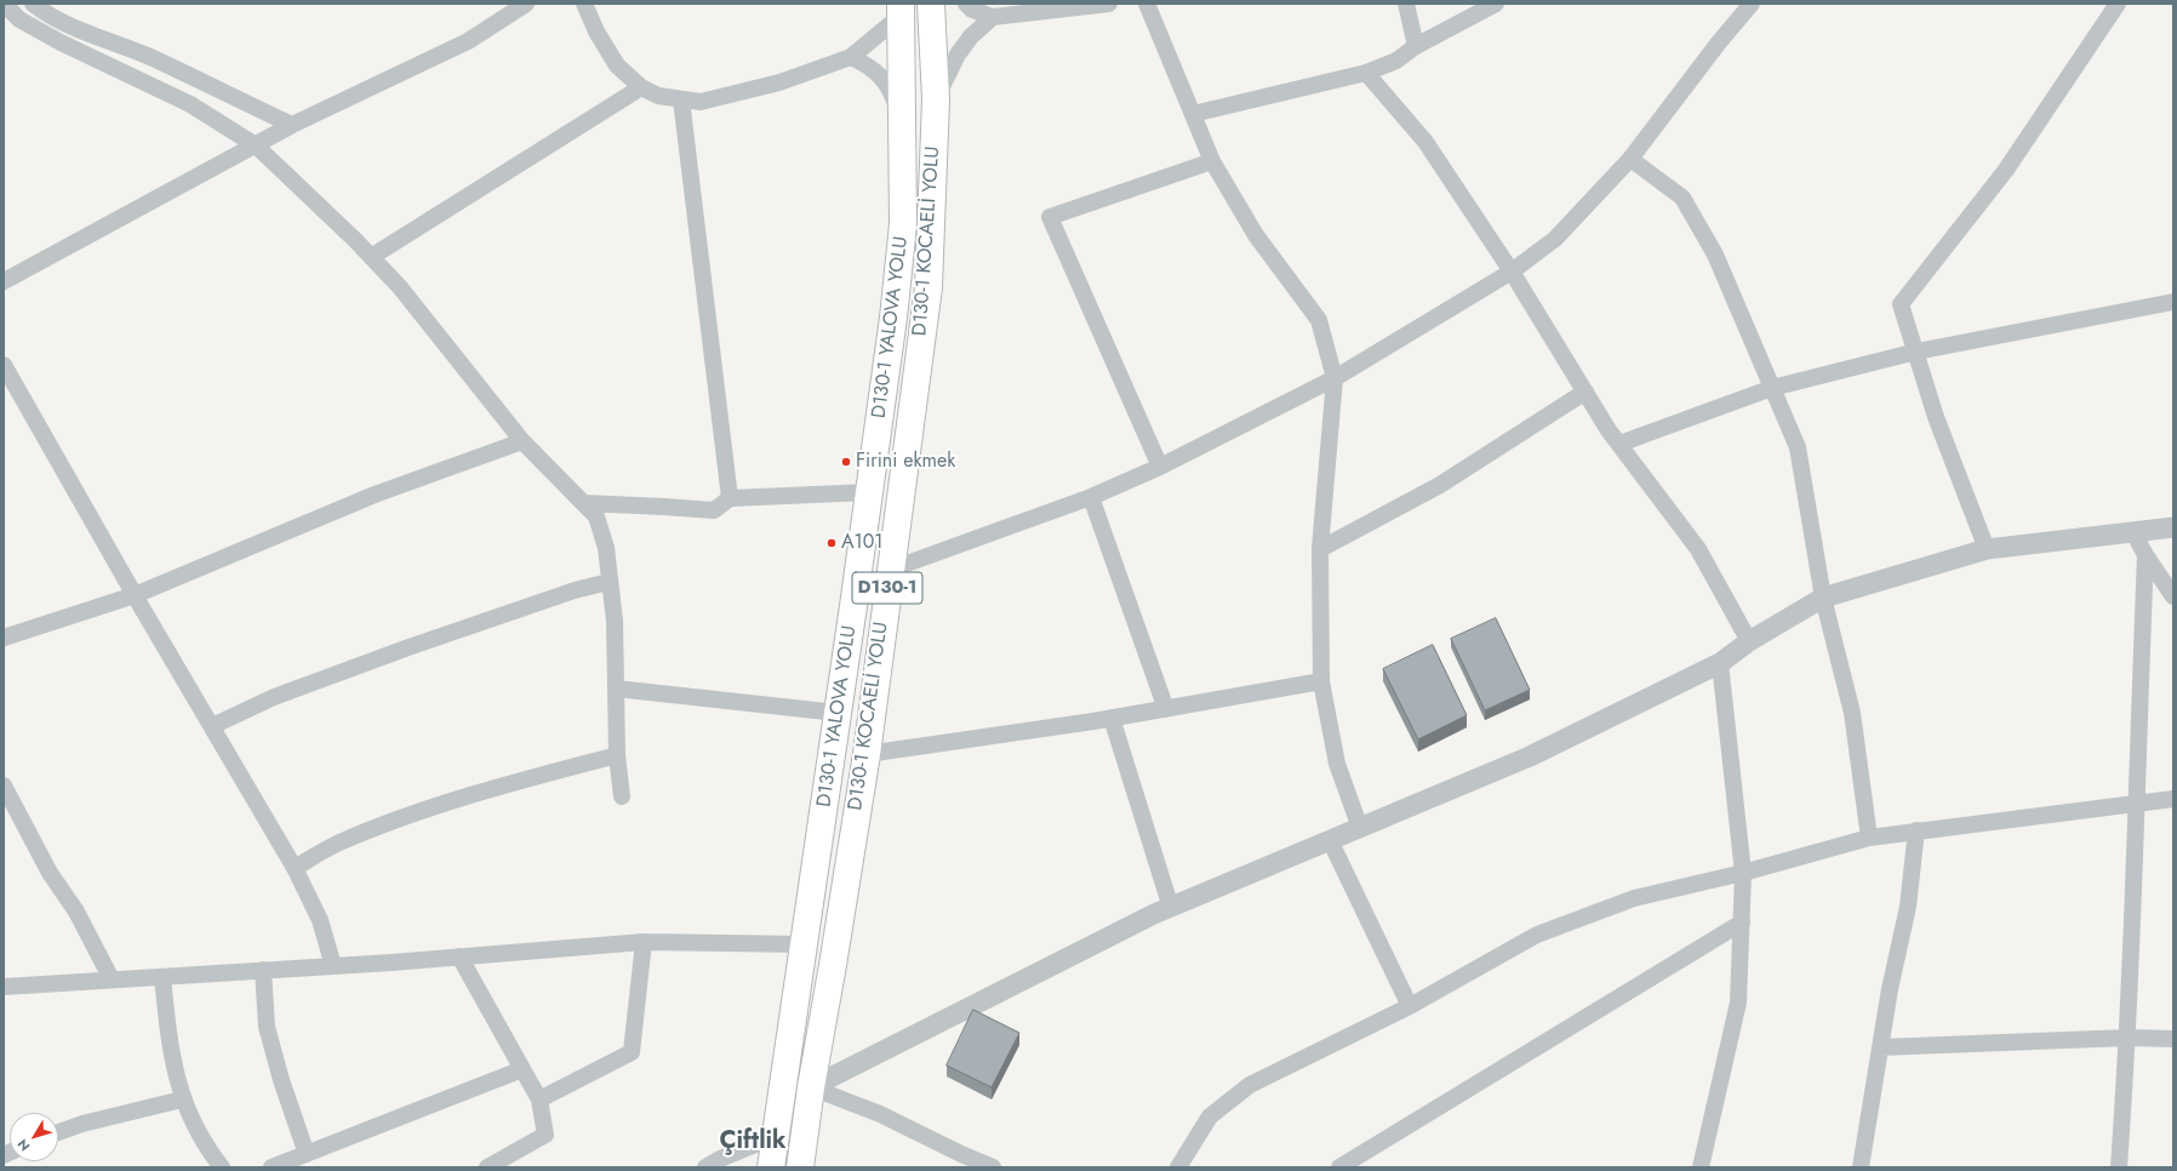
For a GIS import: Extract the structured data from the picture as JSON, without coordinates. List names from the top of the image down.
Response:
{
  "streets": {
    "highway": ["D130-1 KOCAELİ YOLU", "D130-1 YALOVA YOLU", "D130-1"]
  },
  "districts": ["Çiftlik"],
  "places": ["Firini ekmek", "A101"],
  "north": "bottom left"
}
